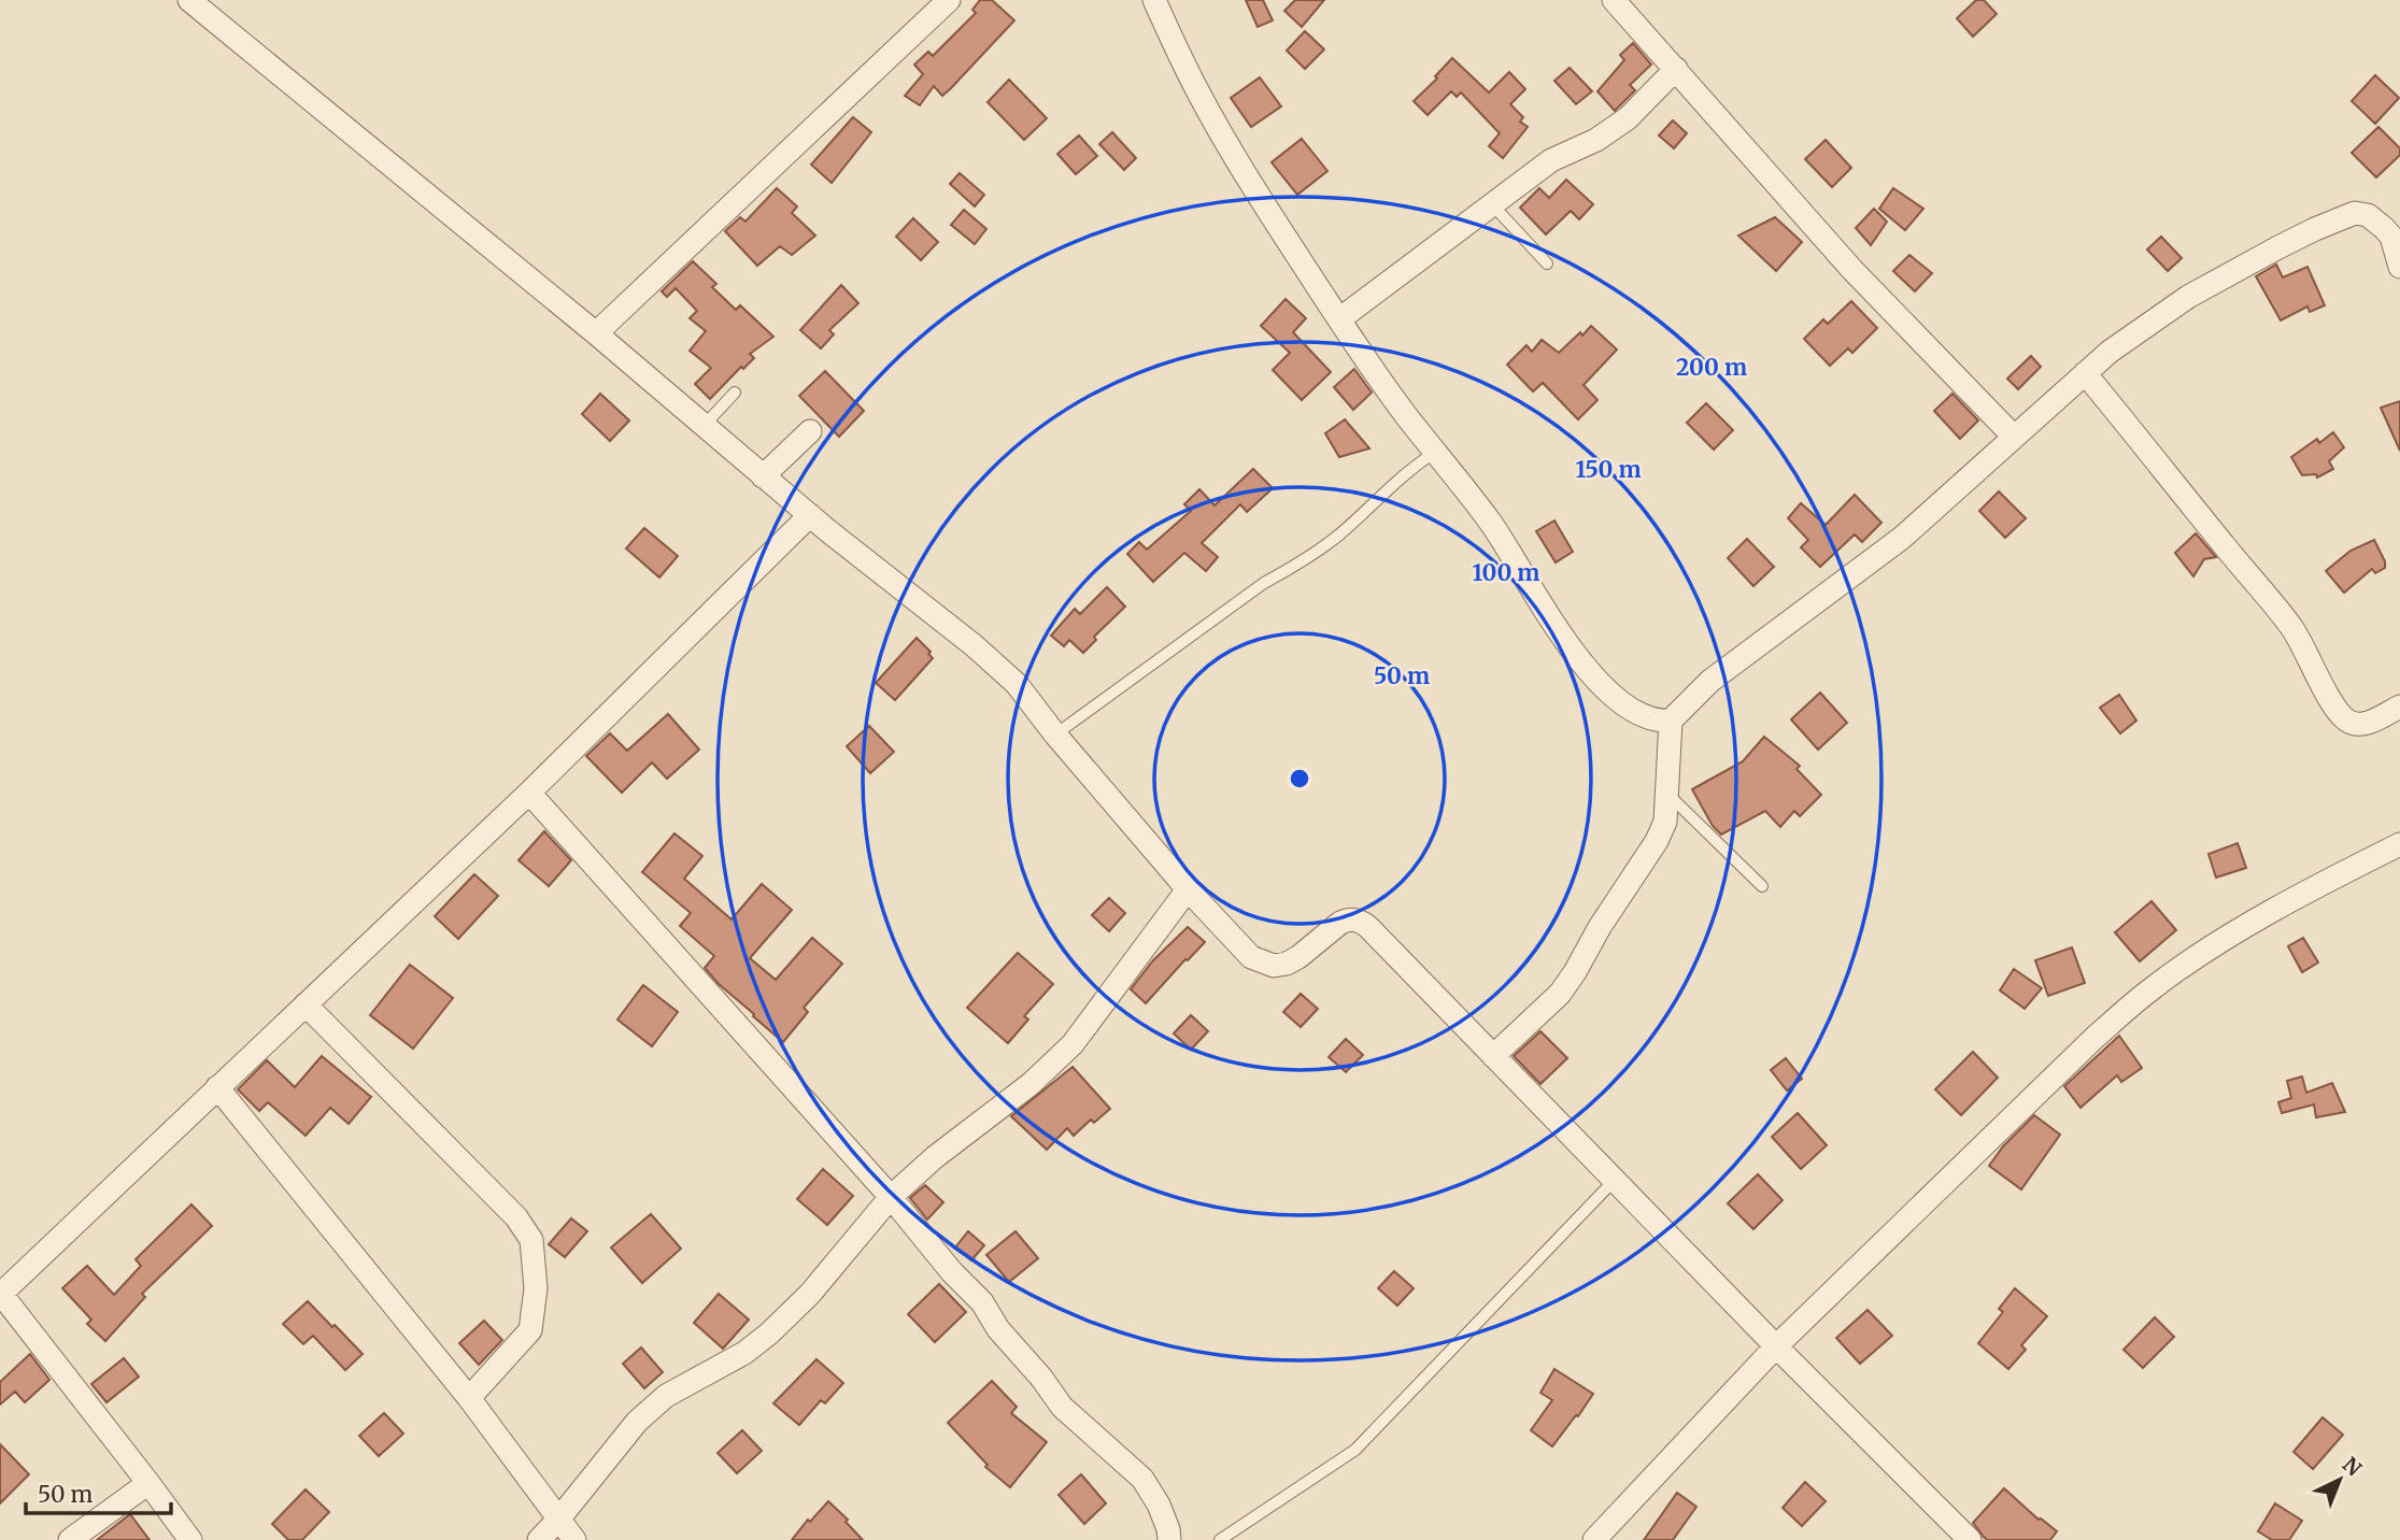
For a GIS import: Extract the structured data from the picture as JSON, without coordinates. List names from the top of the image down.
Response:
{
  "scale_bar": "50 m",
  "north": "top right",
  "rings": [
    "200 m",
    "150 m",
    "100 m",
    "50 m"
  ]
}
